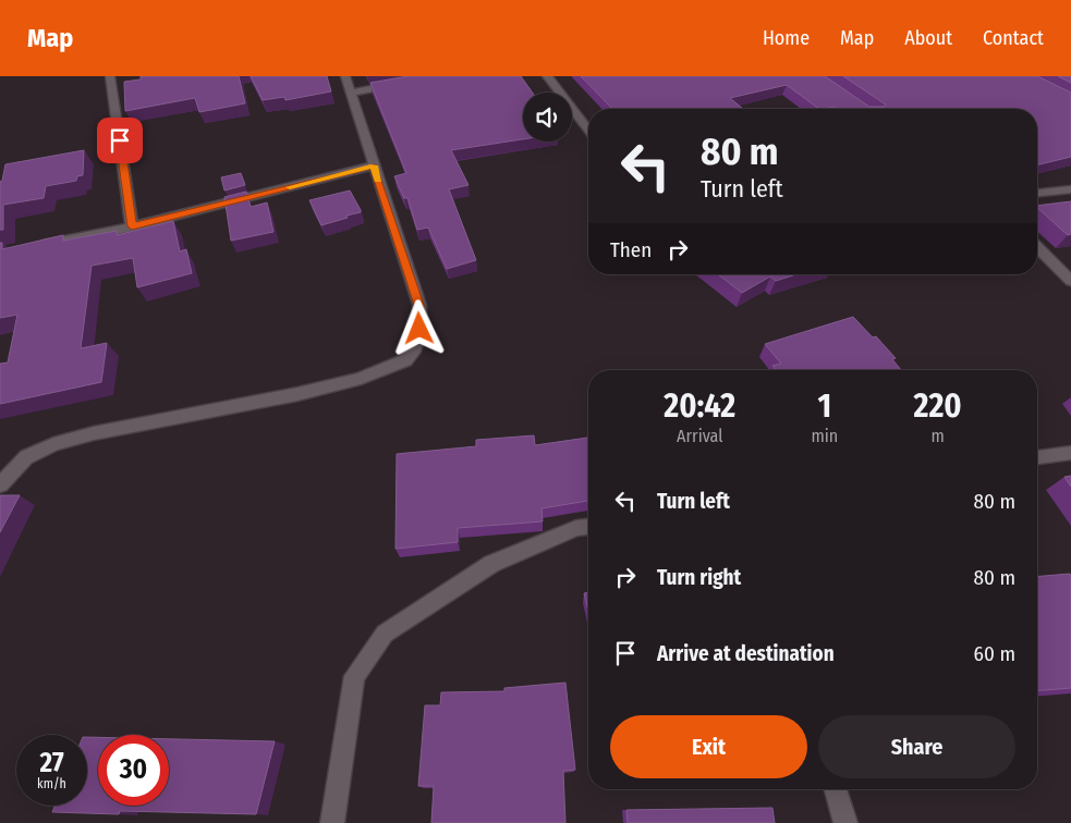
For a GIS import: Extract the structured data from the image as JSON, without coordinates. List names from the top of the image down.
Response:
{
  "page": {
    "header": "Map",
    "nav": [
      "Home",
      "Map",
      "About",
      "Contact"
    ],
    "turn": ["80 m", "Turn left"],
    "then": "Then",
    "eta": [
      "20:42",
      "Arrival",
      "1",
      "min",
      "220",
      "m"
    ],
    "list": [
      {
        "name": "Turn left",
        "value": "80 m"
      },
      {
        "name": "Turn right",
        "value": "80 m"
      },
      {
        "name": "Arrive at destination",
        "value": "60 m"
      }
    ],
    "buttons": ["Exit", "Share"],
    "speed": "27 km/h",
    "limit": "30"
  }
}
